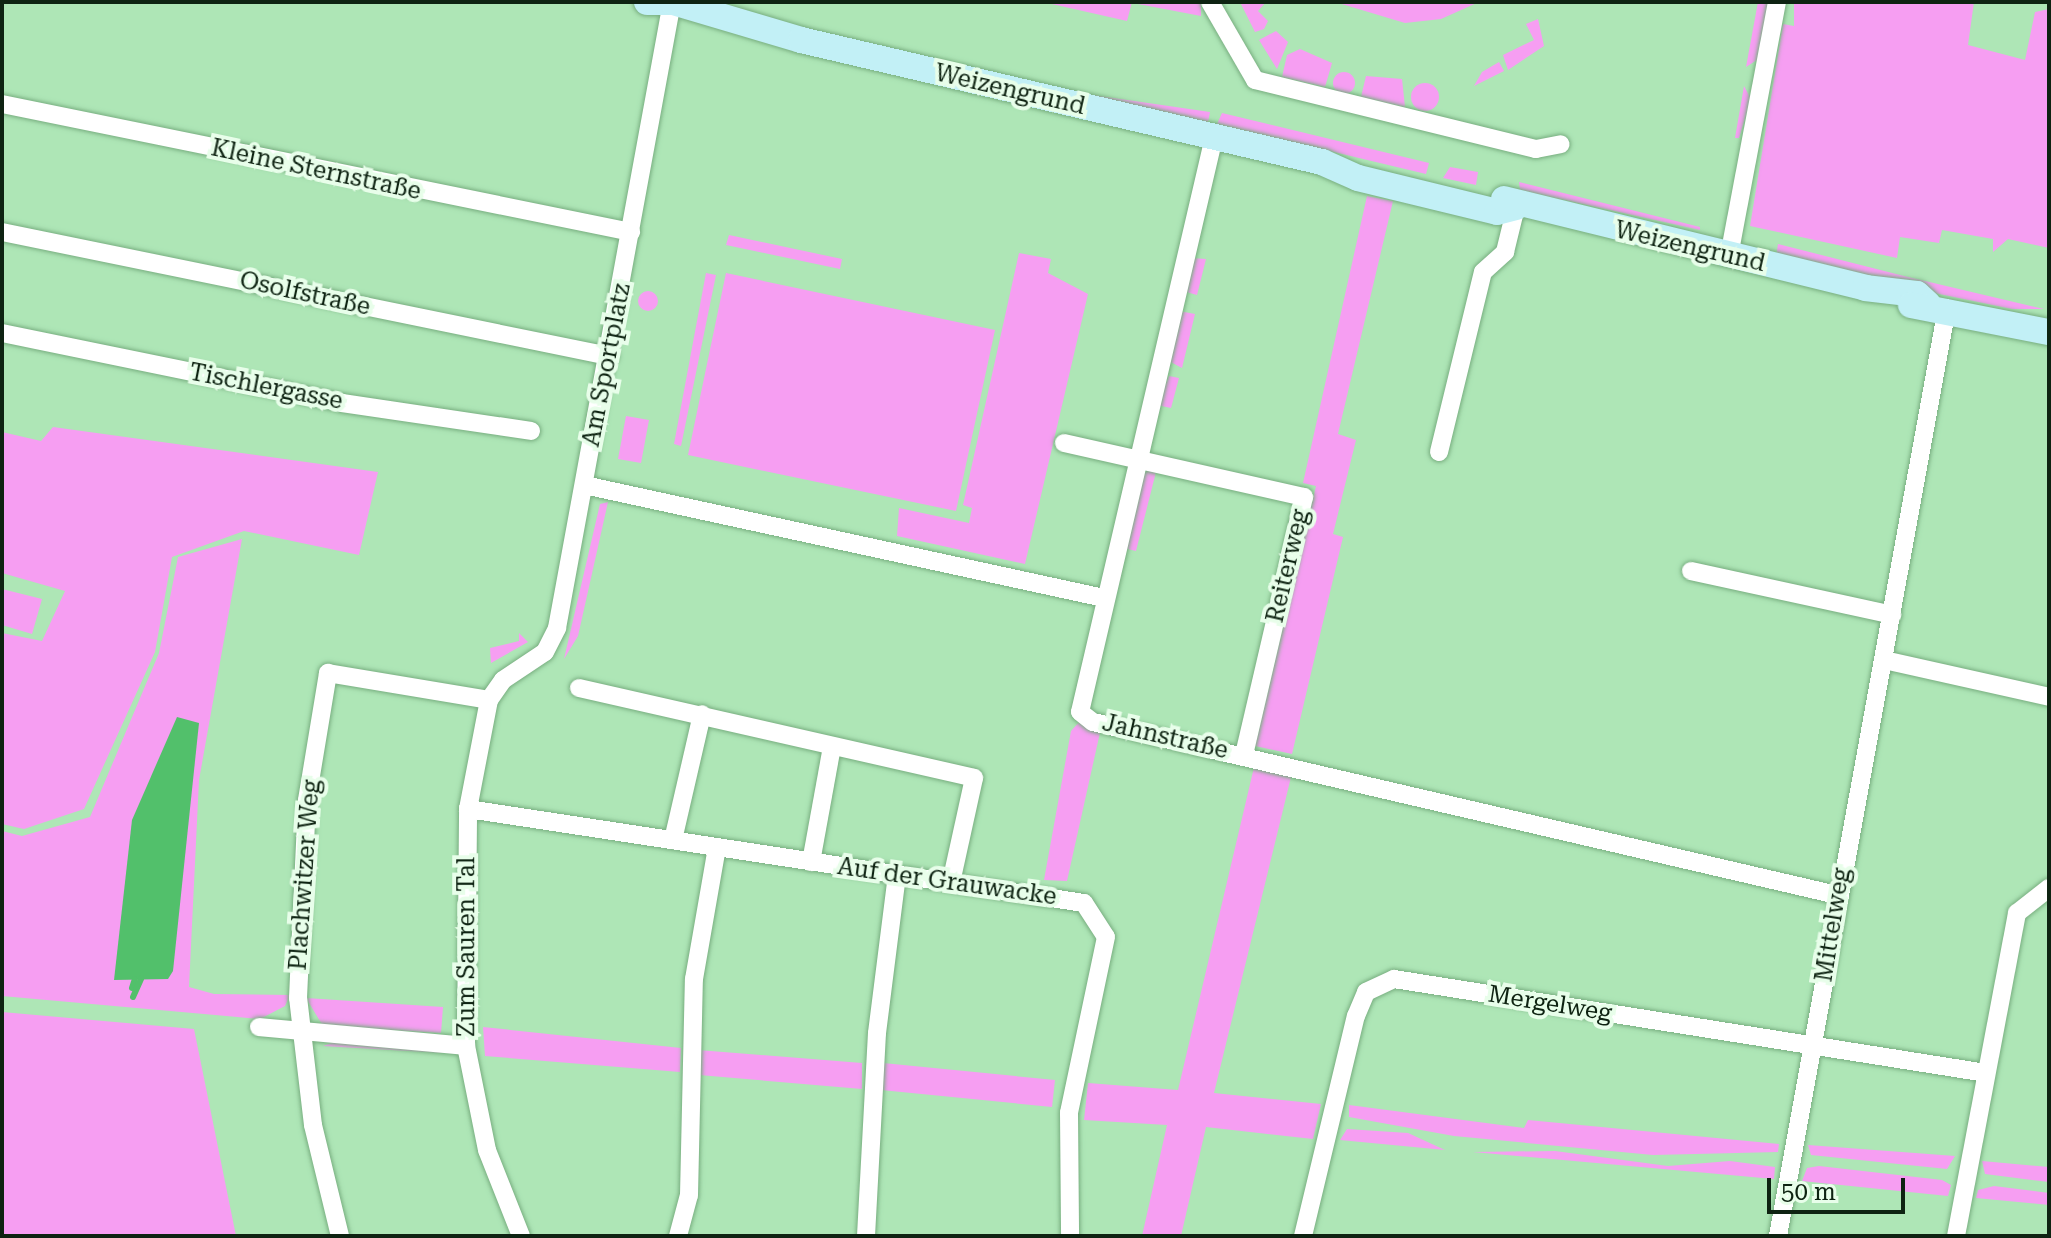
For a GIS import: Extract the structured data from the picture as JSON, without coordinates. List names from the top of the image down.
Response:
{
  "streets": {
    "main road": ["Weizengrund"],
    "street": [
      "Kleine Sternstraße",
      "Osolfstraße",
      "Am Sportplatz",
      "Tischlergasse",
      "Reiterweg",
      "Jahnstraße",
      "Plachwitzer Weg",
      "Auf der Grauwacke",
      "Mittelweg",
      "Zum Sauren Tal",
      "Mergelweg"
    ]
  },
  "crossings": [
    ["Weizengrund", "Am Sportplatz"],
    ["Weizengrund", "Mittelweg"],
    ["Kleine Sternstraße", "Am Sportplatz"],
    ["Osolfstraße", "Am Sportplatz"],
    ["Am Sportplatz", "Plachwitzer Weg"],
    ["Am Sportplatz", "Zum Sauren Tal"],
    ["Reiterweg", "Jahnstraße"],
    ["Jahnstraße", "Mittelweg"],
    ["Plachwitzer Weg", "Zum Sauren Tal"],
    ["Auf der Grauwacke", "Zum Sauren Tal"],
    ["Mittelweg", "Mergelweg"]
  ],
  "scale_bar": "50 m"
}
